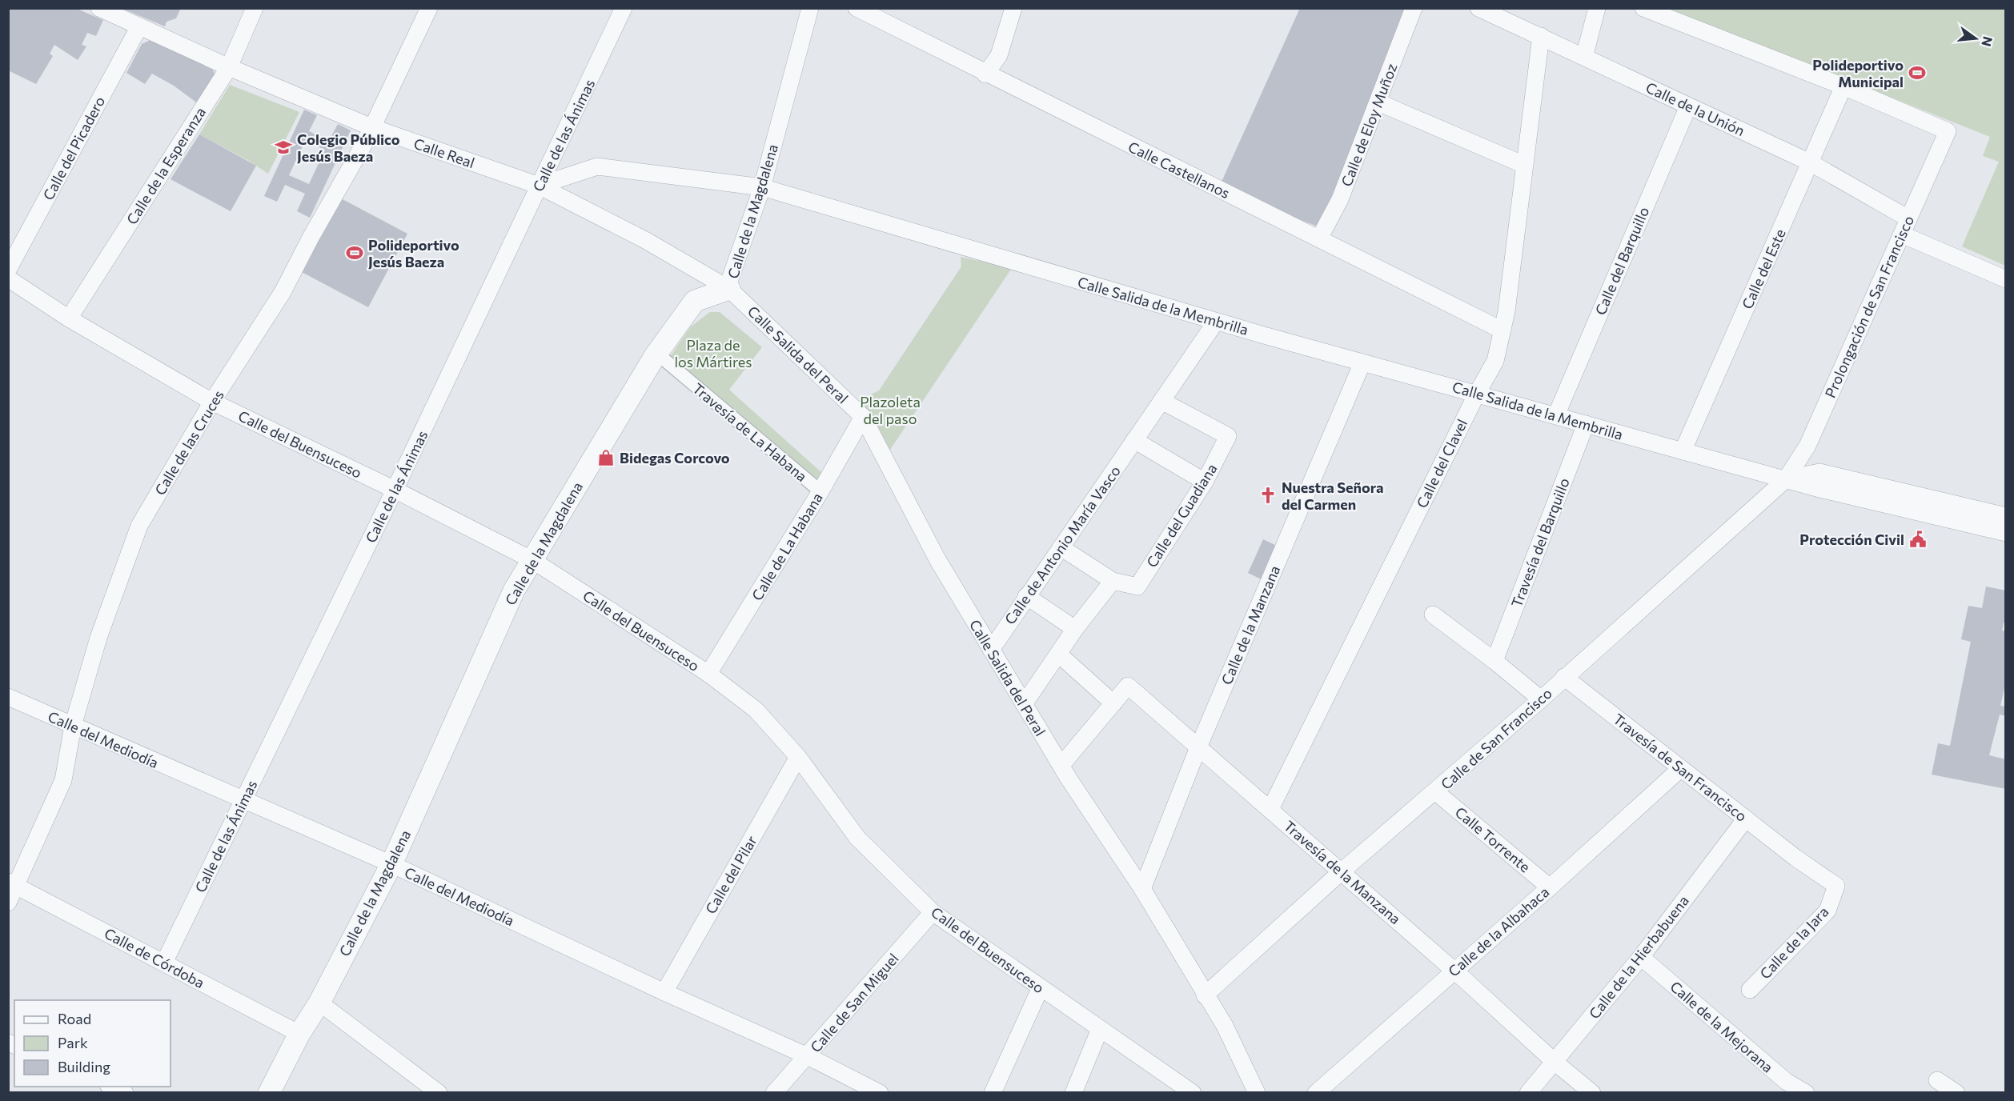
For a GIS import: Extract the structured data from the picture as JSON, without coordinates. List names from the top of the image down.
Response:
{
  "streets": {
    "street": [
      "Calle de la Unión",
      "Calle de Eloy Muñoz",
      "Calle de las Ánimas",
      "Calle del Picadero",
      "Calle Real",
      "Calle de la Esperanza",
      "Calle Castellanos",
      "Calle de la Magdalena",
      "Calle del Barquillo",
      "Calle del Este",
      "Calle Salida de la Membrilla",
      "Prolongación de San Francisco",
      "Calle Salida del Peral",
      "Travesía de La Habana",
      "Calle de las Cruces",
      "Calle del Buensuceso",
      "Calle del Clavel",
      "Calle del Guadiana",
      "Travesía del Barquillo",
      "Calle de Antonio María Vasco",
      "Calle de La Habana",
      "Calle de la Manzana",
      "Calle de San Francisco",
      "Calle del Mediodía",
      "Travesía de San Francisco",
      "Calle Torrente",
      "Travesía de la Manzana",
      "Calle del Pilar",
      "Calle de la Albahaca",
      "Calle de la Jara",
      "Calle de la Hierbabuena",
      "Calle de Córdoba",
      "Calle de San Miguel",
      "Calle de la Mejorana"
    ]
  },
  "crossings": [
    ["Calle de la Unión", "Calle del Barquillo"],
    ["Calle de la Unión", "Calle del Este"],
    ["Calle de la Unión", "Prolongación de San Francisco"],
    ["Calle de la Unión", "Calle del Clavel"],
    ["Calle de Eloy Muñoz", "Calle Castellanos"],
    ["Calle de las Ánimas", "Calle Real"],
    ["Calle de las Ánimas", "Calle Salida de la Membrilla"],
    ["Calle de las Ánimas", "Calle del Buensuceso"],
    ["Calle de las Ánimas", "Calle del Mediodía"],
    ["Calle de las Ánimas", "Calle de Córdoba"],
    ["Calle del Picadero", "Calle Real"],
    ["Calle Real", "Calle de la Esperanza"],
    ["Calle Real", "Calle de la Magdalena"],
    ["Calle Real", "Calle Salida de la Membrilla"],
    ["Calle Real", "Calle Salida del Peral"],
    ["Calle Real", "Calle de las Cruces"],
    ["Calle de la Esperanza", "Calle del Buensuceso"],
    ["Calle Castellanos", "Calle del Clavel"],
    ["Calle de la Magdalena", "Calle Salida de la Membrilla"],
    ["Calle de la Magdalena", "Calle Salida del Peral"],
    ["Calle de la Magdalena", "Travesía de La Habana"],
    ["Calle de la Magdalena", "Calle del Buensuceso"],
    ["Calle de la Magdalena", "Calle del Mediodía"],
    ["Calle de la Magdalena", "Calle de Córdoba"],
    ["Calle del Barquillo", "Calle Salida de la Membrilla"],
    ["Calle del Este", "Calle Salida de la Membrilla"],
    ["Calle del Este", "Prolongación de San Francisco"],
    ["Calle Salida de la Membrilla", "Prolongación de San Francisco"],
    ["Calle Salida de la Membrilla", "Calle del Clavel"],
    ["Calle Salida de la Membrilla", "Travesía del Barquillo"],
    ["Calle Salida de la Membrilla", "Calle de Antonio María Vasco"],
    ["Calle Salida de la Membrilla", "Calle de la Manzana"],
    ["Calle Salida de la Membrilla", "Calle de San Francisco"],
    ["Prolongación de San Francisco", "Calle de San Francisco"],
    ["Calle Salida del Peral", "Calle de Antonio María Vasco"],
    ["Calle Salida del Peral", "Calle de La Habana"],
    ["Calle Salida del Peral", "Calle de la Manzana"],
    ["Calle Salida del Peral", "Calle de San Francisco"],
    ["Travesía de La Habana", "Calle de La Habana"],
    ["Calle de las Cruces", "Calle del Buensuceso"],
    ["Calle de las Cruces", "Calle del Mediodía"],
    ["Calle de las Cruces", "Calle de Córdoba"],
    ["Calle del Buensuceso", "Calle de La Habana"],
    ["Calle del Buensuceso", "Calle del Pilar"],
    ["Calle del Buensuceso", "Calle de San Miguel"],
    ["Calle del Clavel", "Travesía de la Manzana"],
    ["Calle del Guadiana", "Calle de Antonio María Vasco"],
    ["Calle de la Manzana", "Travesía de la Manzana"],
    ["Calle de San Francisco", "Travesía de San Francisco"],
    ["Calle de San Francisco", "Calle Torrente"],
    ["Calle de San Francisco", "Travesía de la Manzana"],
    ["Calle del Mediodía", "Calle del Pilar"],
    ["Calle del Mediodía", "Calle de San Miguel"],
    ["Travesía de San Francisco", "Calle de la Albahaca"],
    ["Travesía de San Francisco", "Calle de la Jara"],
    ["Travesía de San Francisco", "Calle de la Hierbabuena"],
    ["Calle Torrente", "Calle de la Albahaca"],
    ["Travesía de la Manzana", "Calle de la Albahaca"],
    ["Travesía de la Manzana", "Calle de la Hierbabuena"],
    ["Calle de la Hierbabuena", "Calle de la Mejorana"]
  ],
  "parks": ["Plaza de los Mártires", "Plazoleta del paso"],
  "places": {
    "sports": ["Polideportivo Municipal", "Polideportivo Jesús Baeza"],
    "school or university": ["Colegio Público Jesús Baeza"],
    "shop": ["Bidegas Corcovo"],
    "church": ["Nuestra Señora del Carmen"],
    "public building": ["Protección Civil"]
  },
  "legend": ["Road", "Park", "Building"],
  "north": "right"
}
